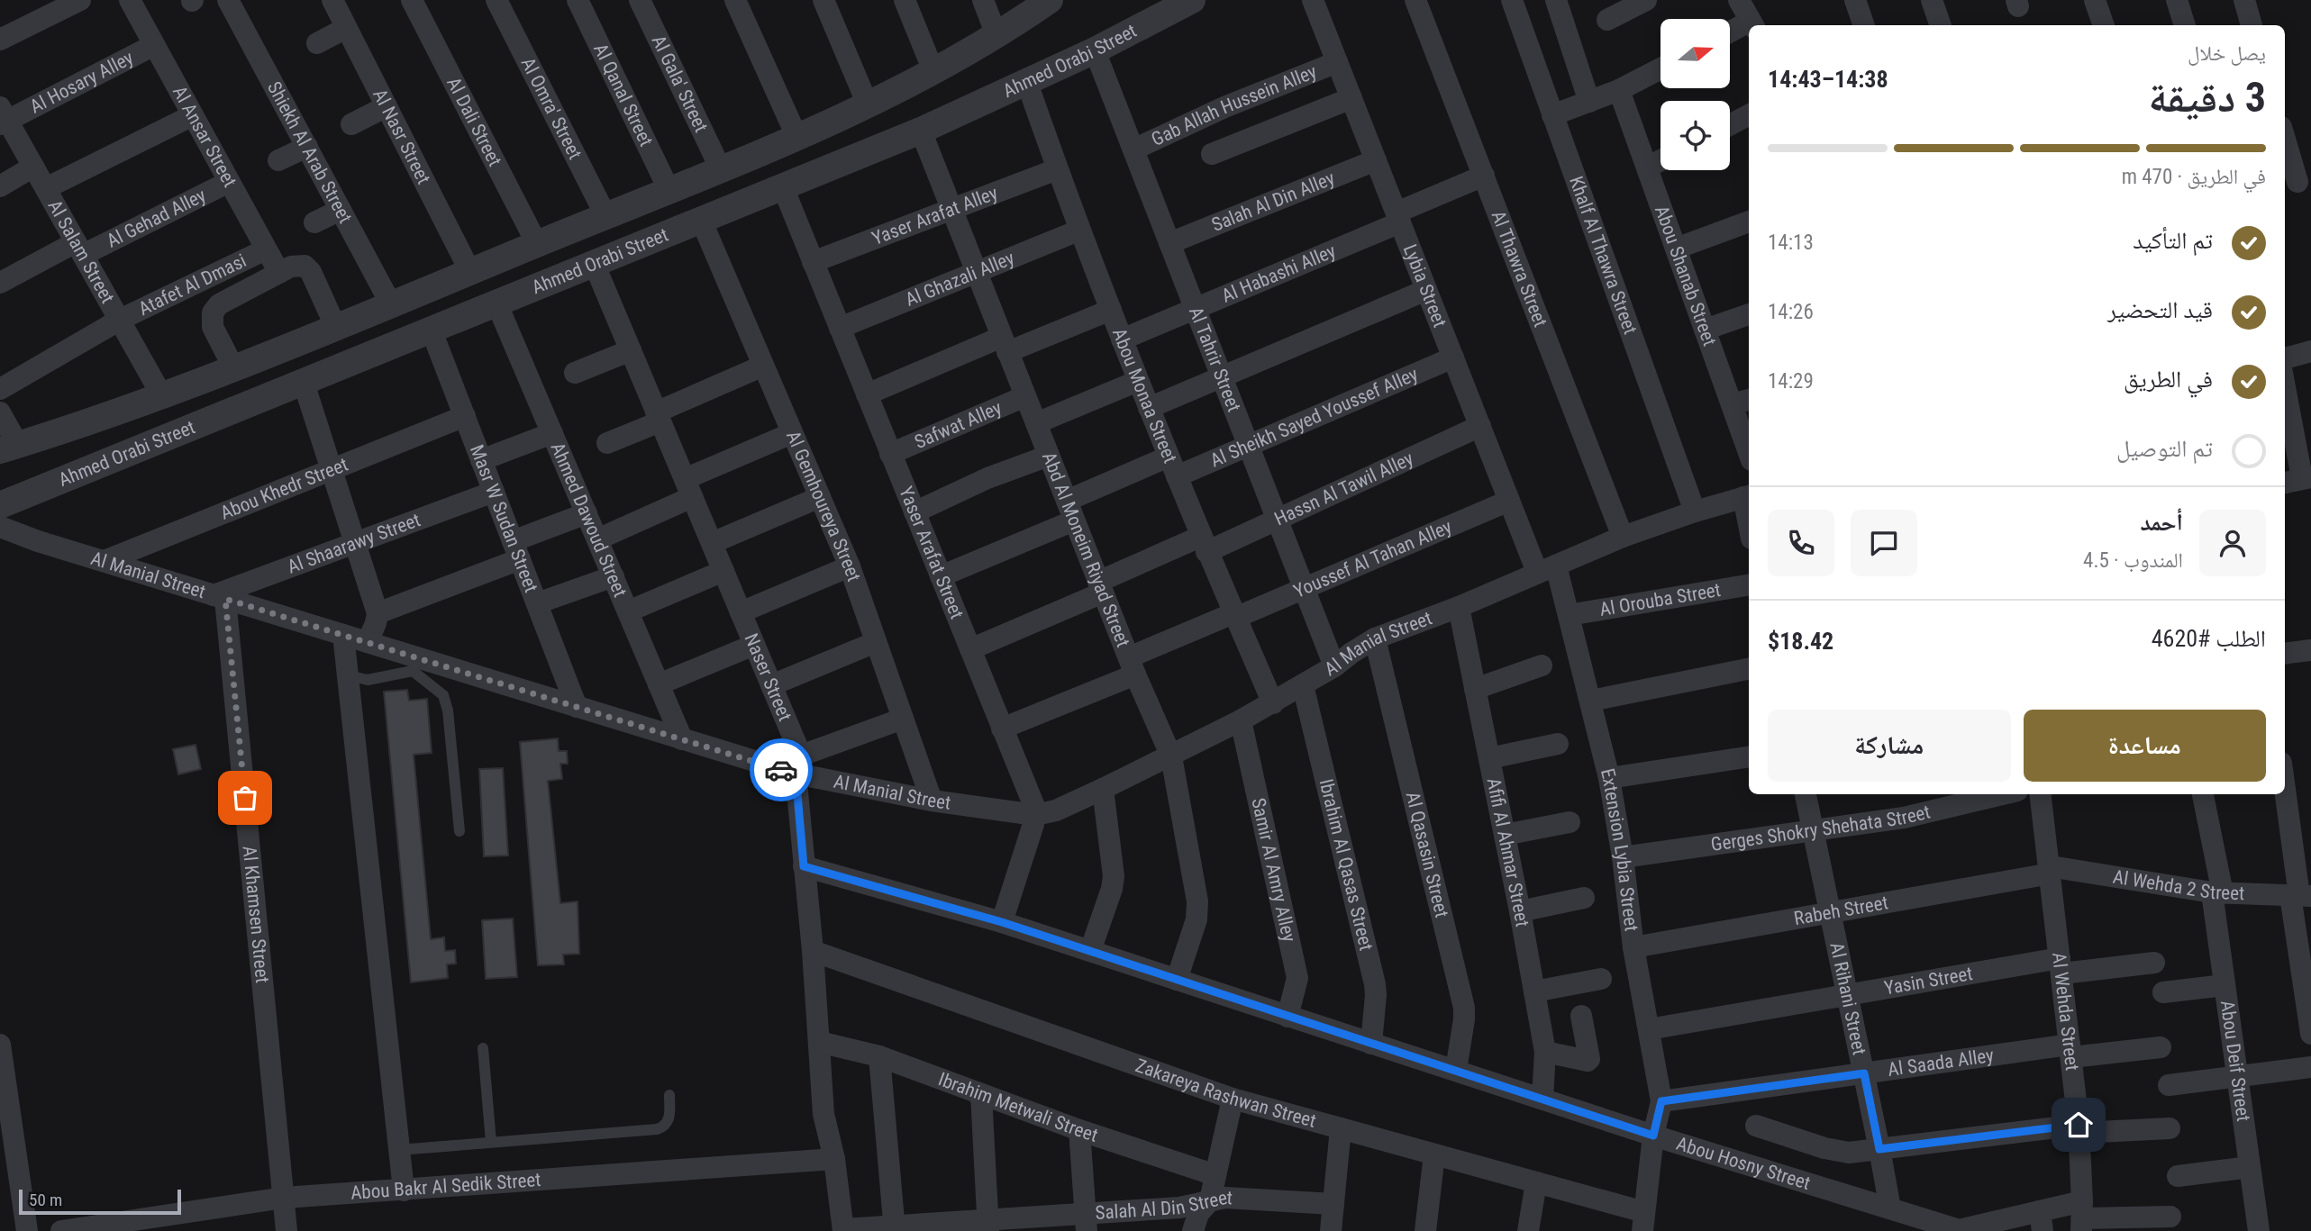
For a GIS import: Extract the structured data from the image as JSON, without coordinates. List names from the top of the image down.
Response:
{
  "streets": {
    "street": [
      "Ahmed Orabi Street",
      "Al Hosary Alley",
      "Al Gala' Street",
      "Al Qanal Street",
      "Gab Allah Hussein Alley",
      "Al Omra' Street",
      "Al Dali Street",
      "Al Nasr Street",
      "Al Ansar Street",
      "Shiekh Al Arab Street",
      "Salah Al Din Alley",
      "Yaser Arafat Alley",
      "Al Gehad Alley",
      "Al Salam Street",
      "Khalf Al Thawra Street",
      "Al Thawra Street",
      "Al Habashi Alley",
      "Abou Shanab Street",
      "Al Ghazali Alley",
      "Atafet Al Dmasi",
      "Lybia Street",
      "Al Tahrir Street",
      "Abou Monaa Street",
      "Al Sheikh Sayed Youssef Alley",
      "Safwat Alley",
      "Abou Khedr Street",
      "Hassn Al Tawil Alley",
      "Al Gemhoureya Street",
      "Masr W Sudan Street",
      "Ahmed Dawoud Street",
      "Al Shaarawy Street",
      "Abd Al Moneim Riyad Street",
      "Yaser Arafat Street",
      "Youssef Al Tahan Alley",
      "Al Manial Street",
      "Al Orouba Street",
      "Naser Street",
      "Gerges Shokry Shehata Street",
      "Extension Lybia Street",
      "Afifi Al Ahmar Street",
      "Al Qasasin Street",
      "Ibrahim Al Qasas Street",
      "Samir Al Amry Alley",
      "Al Wehda 2 Street",
      "Rabeh Street",
      "Al Khamsen Street",
      "Yasin Street",
      "Al Rihani Street",
      "Al Wehda Street",
      "Abou Deif Street",
      "Al Saada Alley",
      "Zakareya Rashwan Street",
      "Ibrahim Metwali Street",
      "Abou Hosny Street",
      "Abou Bakr Al Sedik Street",
      "Salah Al Din Street"
    ]
  },
  "crossings": [
    ["Ahmed Orabi Street", "Al Gala' Street"],
    ["Ahmed Orabi Street", "Al Qanal Street"],
    ["Ahmed Orabi Street", "Al Omra' Street"],
    ["Ahmed Orabi Street", "Al Dali Street"],
    ["Ahmed Orabi Street", "Al Nasr Street"],
    ["Ahmed Orabi Street", "Shiekh Al Arab Street"],
    ["Ahmed Orabi Street", "Al Salam Street"],
    ["Ahmed Orabi Street", "Al Tahrir Street"],
    ["Ahmed Orabi Street", "Abou Monaa Street"],
    ["Ahmed Orabi Street", "Al Gemhoureya Street"],
    ["Ahmed Orabi Street", "Masr W Sudan Street"],
    ["Ahmed Orabi Street", "Ahmed Dawoud Street"],
    ["Ahmed Orabi Street", "Abd Al Moneim Riyad Street"],
    ["Ahmed Orabi Street", "Yaser Arafat Street"],
    ["Ahmed Orabi Street", "Naser Street"],
    ["Al Hosary Alley", "Al Ansar Street"],
    ["Al Hosary Alley", "Al Salam Street"],
    ["Gab Allah Hussein Alley", "Lybia Street"],
    ["Gab Allah Hussein Alley", "Al Tahrir Street"],
    ["Al Ansar Street", "Al Gehad Alley"],
    ["Al Ansar Street", "Atafet Al Dmasi"],
    ["Salah Al Din Alley", "Lybia Street"],
    ["Salah Al Din Alley", "Al Tahrir Street"],
    ["Yaser Arafat Alley", "Abou Monaa Street"],
    ["Yaser Arafat Alley", "Abd Al Moneim Riyad Street"],
    ["Yaser Arafat Alley", "Yaser Arafat Street"],
    ["Al Gehad Alley", "Al Salam Street"],
    ["Al Salam Street", "Atafet Al Dmasi"],
    ["Khalf Al Thawra Street", "Al Manial Street"],
    ["Al Thawra Street", "Al Habashi Alley"],
    ["Al Thawra Street", "Al Manial Street"],
    ["Al Habashi Alley", "Lybia Street"],
    ["Al Habashi Alley", "Al Tahrir Street"],
    ["Al Habashi Alley", "Abou Monaa Street"],
    ["Al Ghazali Alley", "Abou Monaa Street"],
    ["Al Ghazali Alley", "Abd Al Moneim Riyad Street"],
    ["Al Ghazali Alley", "Yaser Arafat Street"],
    ["Lybia Street", "Al Sheikh Sayed Youssef Alley"],
    ["Lybia Street", "Hassn Al Tawil Alley"],
    ["Lybia Street", "Youssef Al Tahan Alley"],
    ["Lybia Street", "Al Manial Street"],
    ["Lybia Street", "Extension Lybia Street"],
    ["Al Tahrir Street", "Al Sheikh Sayed Youssef Alley"],
    ["Al Tahrir Street", "Hassn Al Tawil Alley"],
    ["Al Tahrir Street", "Youssef Al Tahan Alley"],
    ["Al Tahrir Street", "Al Manial Street"],
    ["Abou Monaa Street", "Al Sheikh Sayed Youssef Alley"],
    ["Abou Monaa Street", "Hassn Al Tawil Alley"],
    ["Abou Monaa Street", "Youssef Al Tahan Alley"],
    ["Abou Monaa Street", "Al Manial Street"],
    ["Al Sheikh Sayed Youssef Alley", "Abd Al Moneim Riyad Street"],
    ["Al Sheikh Sayed Youssef Alley", "Yaser Arafat Street"],
    ["Safwat Alley", "Abd Al Moneim Riyad Street"],
    ["Safwat Alley", "Yaser Arafat Street"],
    ["Abou Khedr Street", "Masr W Sudan Street"],
    ["Abou Khedr Street", "Al Manial Street"],
    ["Hassn Al Tawil Alley", "Abd Al Moneim Riyad Street"],
    ["Hassn Al Tawil Alley", "Yaser Arafat Street"],
    ["Al Gemhoureya Street", "Al Manial Street"],
    ["Masr W Sudan Street", "Al Shaarawy Street"],
    ["Masr W Sudan Street", "Al Manial Street"],
    ["Ahmed Dawoud Street", "Al Manial Street"],
    ["Al Shaarawy Street", "Al Manial Street"],
    ["Al Shaarawy Street", "Al Khamsen Street"],
    ["Abd Al Moneim Riyad Street", "Youssef Al Tahan Alley"],
    ["Abd Al Moneim Riyad Street", "Al Manial Street"],
    ["Abd Al Moneim Riyad Street", "Abou Hosny Street"],
    ["Yaser Arafat Street", "Youssef Al Tahan Alley"],
    ["Yaser Arafat Street", "Al Manial Street"],
    ["Al Manial Street", "Naser Street"],
    ["Al Manial Street", "Extension Lybia Street"],
    ["Al Manial Street", "Afifi Al Ahmar Street"],
    ["Al Manial Street", "Al Qasasin Street"],
    ["Al Manial Street", "Ibrahim Al Qasas Street"],
    ["Al Manial Street", "Samir Al Amry Alley"],
    ["Al Manial Street", "Al Khamsen Street"],
    ["Al Orouba Street", "Extension Lybia Street"],
    ["Naser Street", "Zakareya Rashwan Street"],
    ["Naser Street", "Ibrahim Metwali Street"],
    ["Naser Street", "Abou Hosny Street"],
    ["Naser Street", "Abou Bakr Al Sedik Street"],
    ["Naser Street", "Salah Al Din Street"],
    ["Gerges Shokry Shehata Street", "Extension Lybia Street"],
    ["Gerges Shokry Shehata Street", "Al Rihani Street"],
    ["Extension Lybia Street", "Rabeh Street"],
    ["Extension Lybia Street", "Yasin Street"],
    ["Extension Lybia Street", "Al Saada Alley"],
    ["Extension Lybia Street", "Abou Hosny Street"],
    ["Afifi Al Ahmar Street", "Abou Hosny Street"],
    ["Al Qasasin Street", "Abou Hosny Street"],
    ["Ibrahim Al Qasas Street", "Abou Hosny Street"],
    ["Samir Al Amry Alley", "Abou Hosny Street"],
    ["Al Wehda 2 Street", "Rabeh Street"],
    ["Al Wehda 2 Street", "Al Wehda Street"],
    ["Al Wehda 2 Street", "Abou Deif Street"],
    ["Rabeh Street", "Al Rihani Street"],
    ["Rabeh Street", "Al Wehda Street"],
    ["Al Khamsen Street", "Abou Bakr Al Sedik Street"],
    ["Yasin Street", "Al Rihani Street"],
    ["Yasin Street", "Al Wehda Street"],
    ["Al Rihani Street", "Al Saada Alley"],
    ["Al Rihani Street", "Abou Hosny Street"],
    ["Al Wehda Street", "Al Saada Alley"]
  ],
  "scale_bar": "50 m",
  "north": "right",
  "page": {
    "heading": ["3 دقيقة", "يصل خلال", "14:38–14:43"],
    "panel": [
      "أحمد",
      "المندوب · 4.5",
      "الطلب #4620",
      "$18.42"
    ],
    "bar": "في الطريق · 470 m",
    "list": [
      ["تم التأكيد", "14:13"],
      ["قيد التحضير", "14:26"],
      ["في الطريق", "14:29"],
      "تم التوصيل"
    ],
    "buttons": ["مساعدة", "مشاركة"],
    "scale": "50 m"
  }
}
